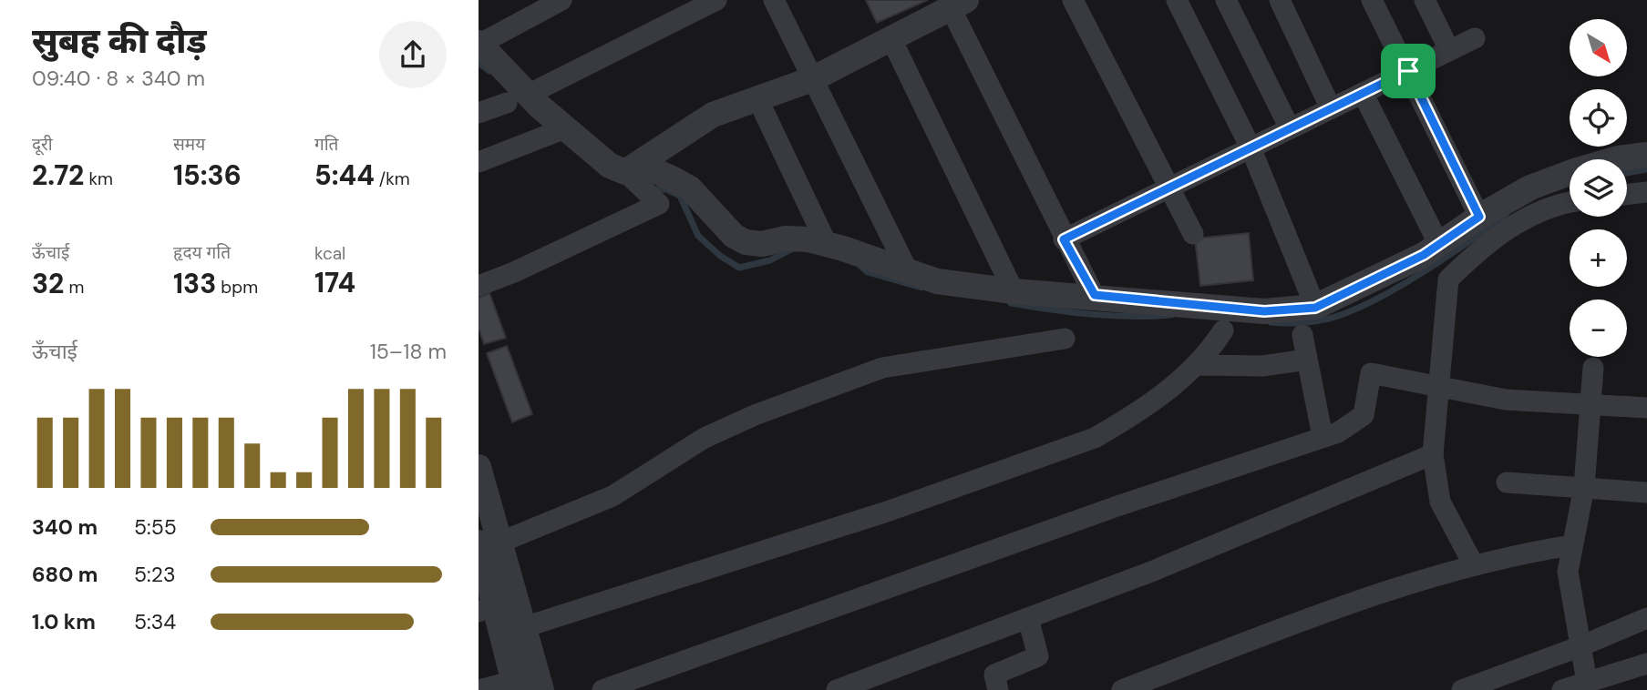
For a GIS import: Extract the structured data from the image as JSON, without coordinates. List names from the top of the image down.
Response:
{
  "north": "bottom right",
  "page": {
    "heading": ["सुबह की दौड़", "09:40 · 8 × 340 m"],
    "map_buttons": ["+", "−"],
    "stats": [
      ["दूरी", "2.72 km"],
      ["समय", "15:36"],
      ["गति", "5:44 /km"],
      ["ऊँचाई", "32 m"],
      ["हृदय गति", "133 bpm"],
      ["kcal", "174"]
    ],
    "chart": ["ऊँचाई", "15–18 m"],
    "list": [
      {
        "name": "340 m",
        "note": "5:55"
      },
      {
        "name": "680 m",
        "note": "5:23"
      },
      {
        "name": "1.0 km",
        "note": "5:34"
      }
    ]
  }
}
